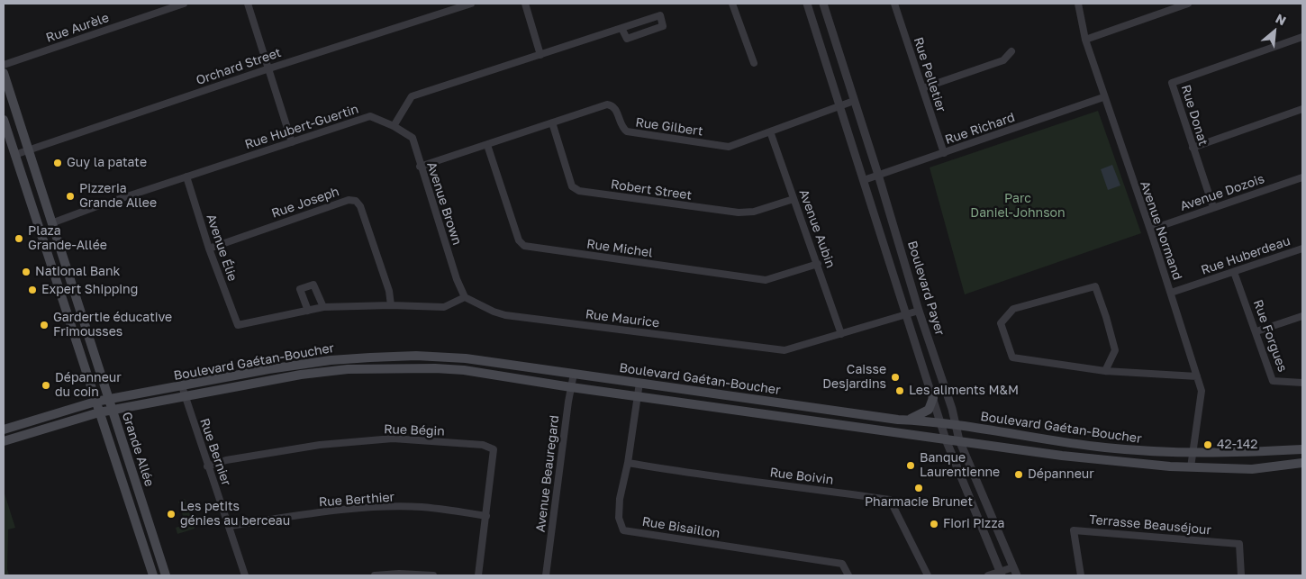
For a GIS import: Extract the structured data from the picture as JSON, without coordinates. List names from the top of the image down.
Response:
{
  "streets": {
    "main road": ["Boulevard Gaétan-Boucher", "Grande Allée"],
    "street": [
      "Rue Aurèle",
      "Orchard Street",
      "Rue Pelletier",
      "Rue Donat",
      "Rue Hubert-Guertin",
      "Rue Gilbert",
      "Rue Richard",
      "Robert Street",
      "Avenue Dozois",
      "Rue Joseph",
      "Avenue Brown",
      "Avenue Aubin",
      "Avenue Normand",
      "Avenue Élie",
      "Rue Michel",
      "Rue Huberdeau",
      "Boulevard Payer",
      "Rue Maurice",
      "Rue Forgues",
      "Rue Bégin",
      "Rue Bernier",
      "Avenue Beauregard",
      "Rue Boivin",
      "Rue Berthier",
      "Terrasse Beauséjour",
      "Rue Bisaillon"
    ]
  },
  "crossings": [
    ["Orchard Street", "Grande Allée"],
    ["Rue Pelletier", "Rue Richard"],
    ["Rue Donat", "Avenue Dozois"],
    ["Rue Hubert-Guertin", "Avenue Brown"],
    ["Rue Hubert-Guertin", "Avenue Élie"],
    ["Rue Hubert-Guertin", "Grande Allée"],
    ["Rue Gilbert", "Robert Street"],
    ["Rue Gilbert", "Avenue Brown"],
    ["Rue Gilbert", "Avenue Aubin"],
    ["Rue Gilbert", "Rue Michel"],
    ["Rue Gilbert", "Boulevard Payer"],
    ["Rue Richard", "Avenue Normand"],
    ["Rue Richard", "Boulevard Payer"],
    ["Robert Street", "Avenue Aubin"],
    ["Avenue Dozois", "Avenue Normand"],
    ["Rue Joseph", "Avenue Élie"],
    ["Avenue Brown", "Rue Maurice"],
    ["Avenue Aubin", "Rue Michel"],
    ["Avenue Aubin", "Rue Maurice"],
    ["Avenue Normand", "Rue Huberdeau"],
    ["Avenue Normand", "Boulevard Gaétan-Boucher"],
    ["Rue Huberdeau", "Rue Forgues"],
    ["Boulevard Payer", "Rue Maurice"],
    ["Boulevard Payer", "Boulevard Gaétan-Boucher"],
    ["Boulevard Gaétan-Boucher", "Grande Allée"],
    ["Boulevard Gaétan-Boucher", "Rue Bernier"],
    ["Boulevard Gaétan-Boucher", "Avenue Beauregard"],
    ["Boulevard Gaétan-Boucher", "Rue Bisaillon"],
    ["Rue Bégin", "Rue Bernier"],
    ["Rue Bégin", "Rue Berthier"],
    ["Rue Bernier", "Rue Berthier"],
    ["Rue Boivin", "Rue Bisaillon"]
  ],
  "parks": ["Parc Daniel-Johnson"],
  "places": [
    "Guy la patate",
    "Pizzeria Grande Allee",
    "Plaza Grande-Allée",
    "National Bank",
    "Expert Shipping",
    "Gardertie éducative Frimousses",
    "Caisse Desjardins",
    "Dépanneur du coin",
    "Les aliments M&M",
    "42-142",
    "Banque Laurentienne",
    "Dépanneur",
    "Pharmacie Brunet",
    "Les petits génies au berceau",
    "Fiori Pizza"
  ],
  "north": "top right"
}
